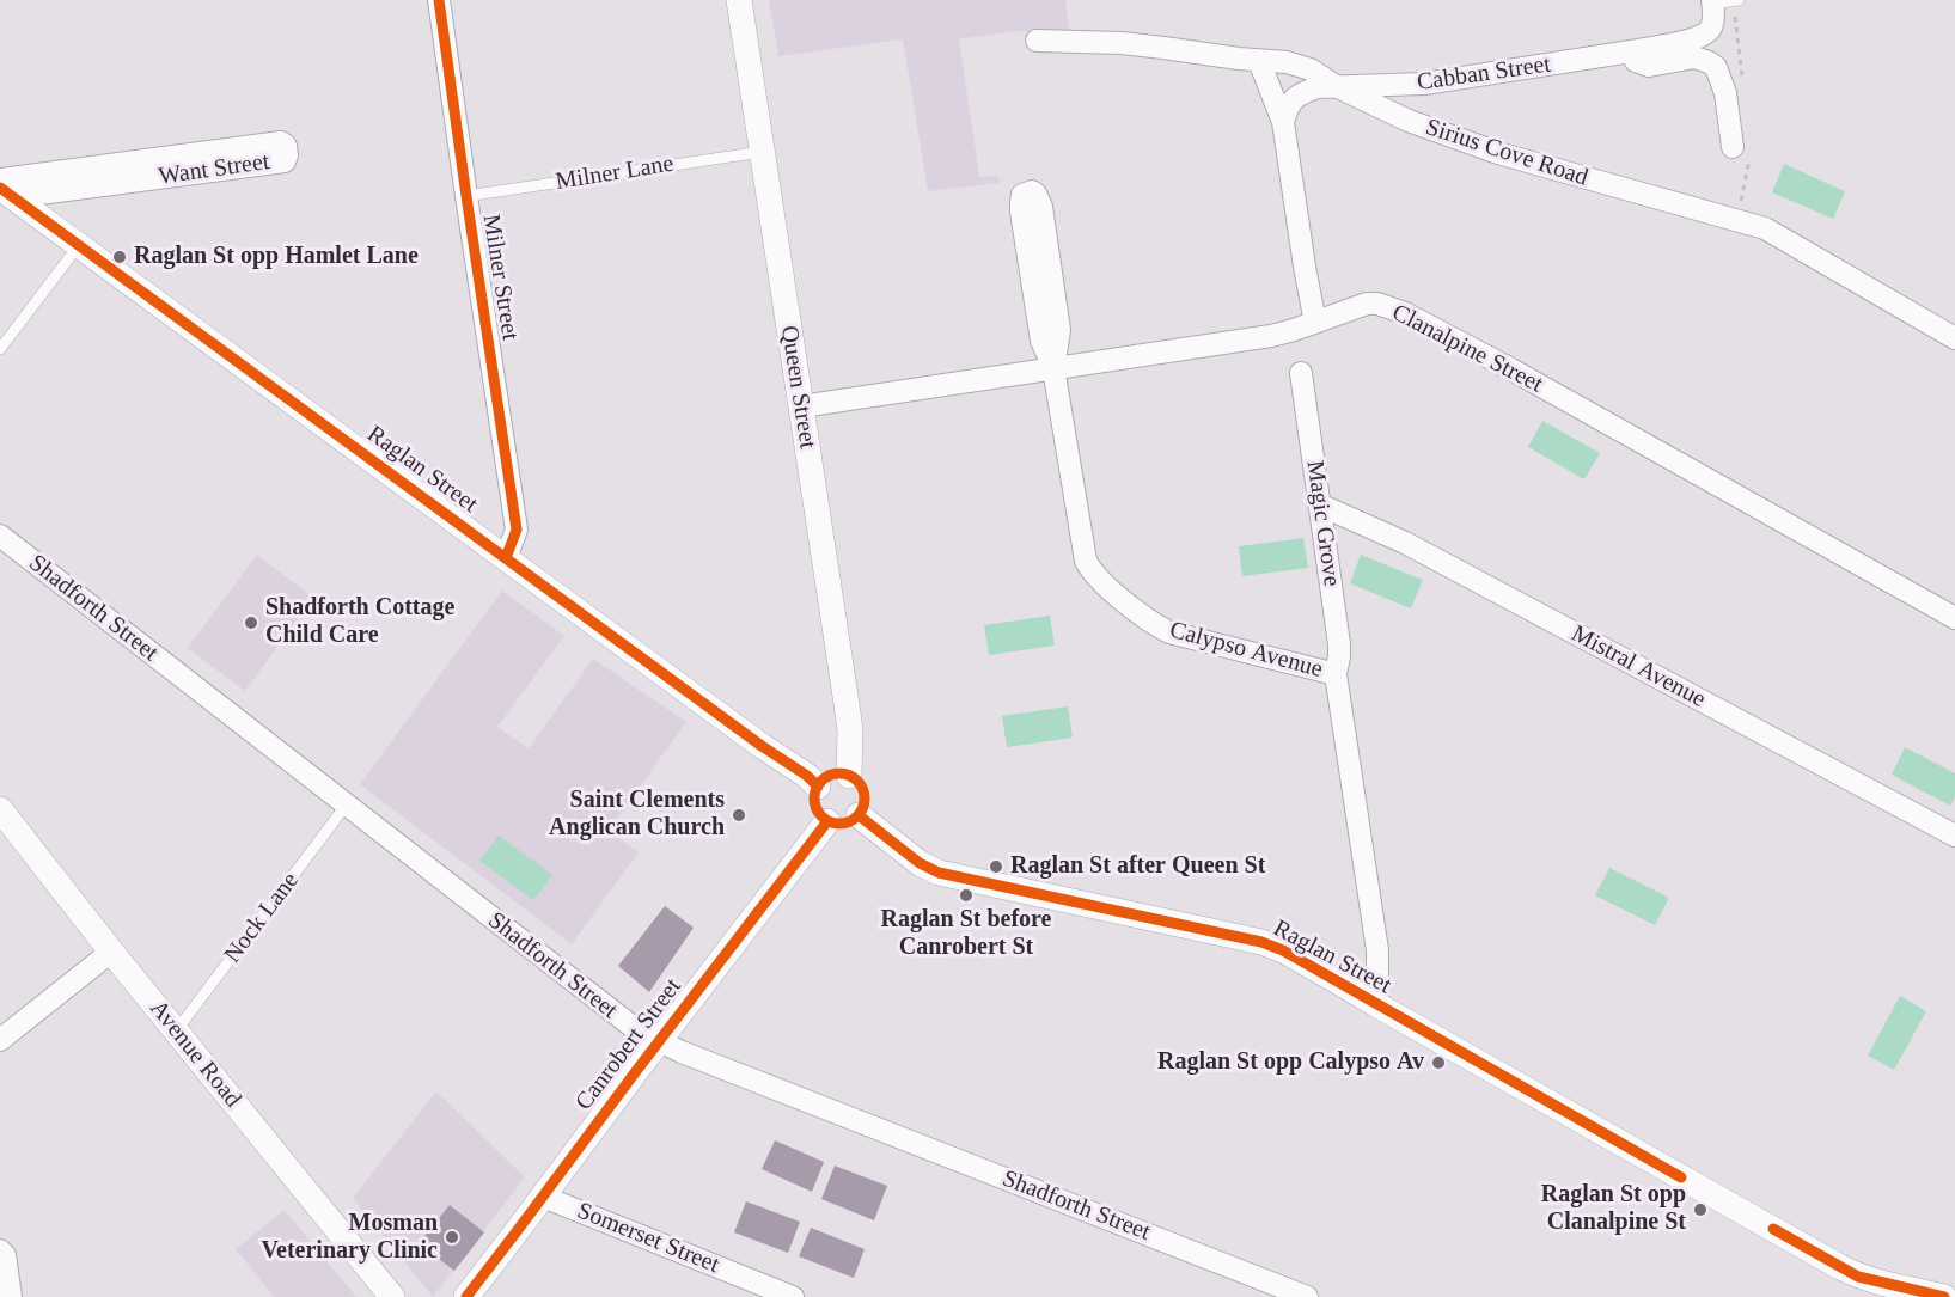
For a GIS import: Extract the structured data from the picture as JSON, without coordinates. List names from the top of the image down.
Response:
{
  "streets": {
    "street": [
      "Cabban Street",
      "Sirius Cove Road",
      "Want Street",
      "Milner Street",
      "Clanalpine Street",
      "Queen Street",
      "Raglan Street",
      "Magic Grove",
      "Shadforth Street",
      "Calypso Avenue",
      "Mistral Avenue",
      "Canrobert Street",
      "Avenue Road",
      "Somerset Street"
    ],
    "lane": ["Milner Lane", "Nock Lane"]
  },
  "crossings": [
    ["Cabban Street", "Sirius Cove Road"],
    ["Want Street", "Raglan Street"],
    ["Milner Lane", "Milner Street"],
    ["Milner Lane", "Queen Street"],
    ["Milner Street", "Raglan Street"],
    ["Clanalpine Street", "Queen Street"],
    ["Clanalpine Street", "Calypso Avenue"],
    ["Queen Street", "Raglan Street"],
    ["Queen Street", "Canrobert Street"],
    ["Raglan Street", "Calypso Avenue"],
    ["Raglan Street", "Canrobert Street"],
    ["Magic Grove", "Calypso Avenue"],
    ["Magic Grove", "Mistral Avenue"],
    ["Shadforth Street", "Nock Lane"],
    ["Shadforth Street", "Canrobert Street"],
    ["Nock Lane", "Avenue Road"],
    ["Canrobert Street", "Somerset Street"]
  ],
  "places": [
    "Raglan St opp Hamlet Lane",
    "Shadforth Cottage Child Care",
    "Saint Clements Anglican Church",
    "Raglan St after Queen St",
    "Raglan St before Canrobert St",
    "Raglan St opp Calypso Av",
    "Raglan St opp Clanalpine St",
    "Mosman Veterinary Clinic"
  ]
}
